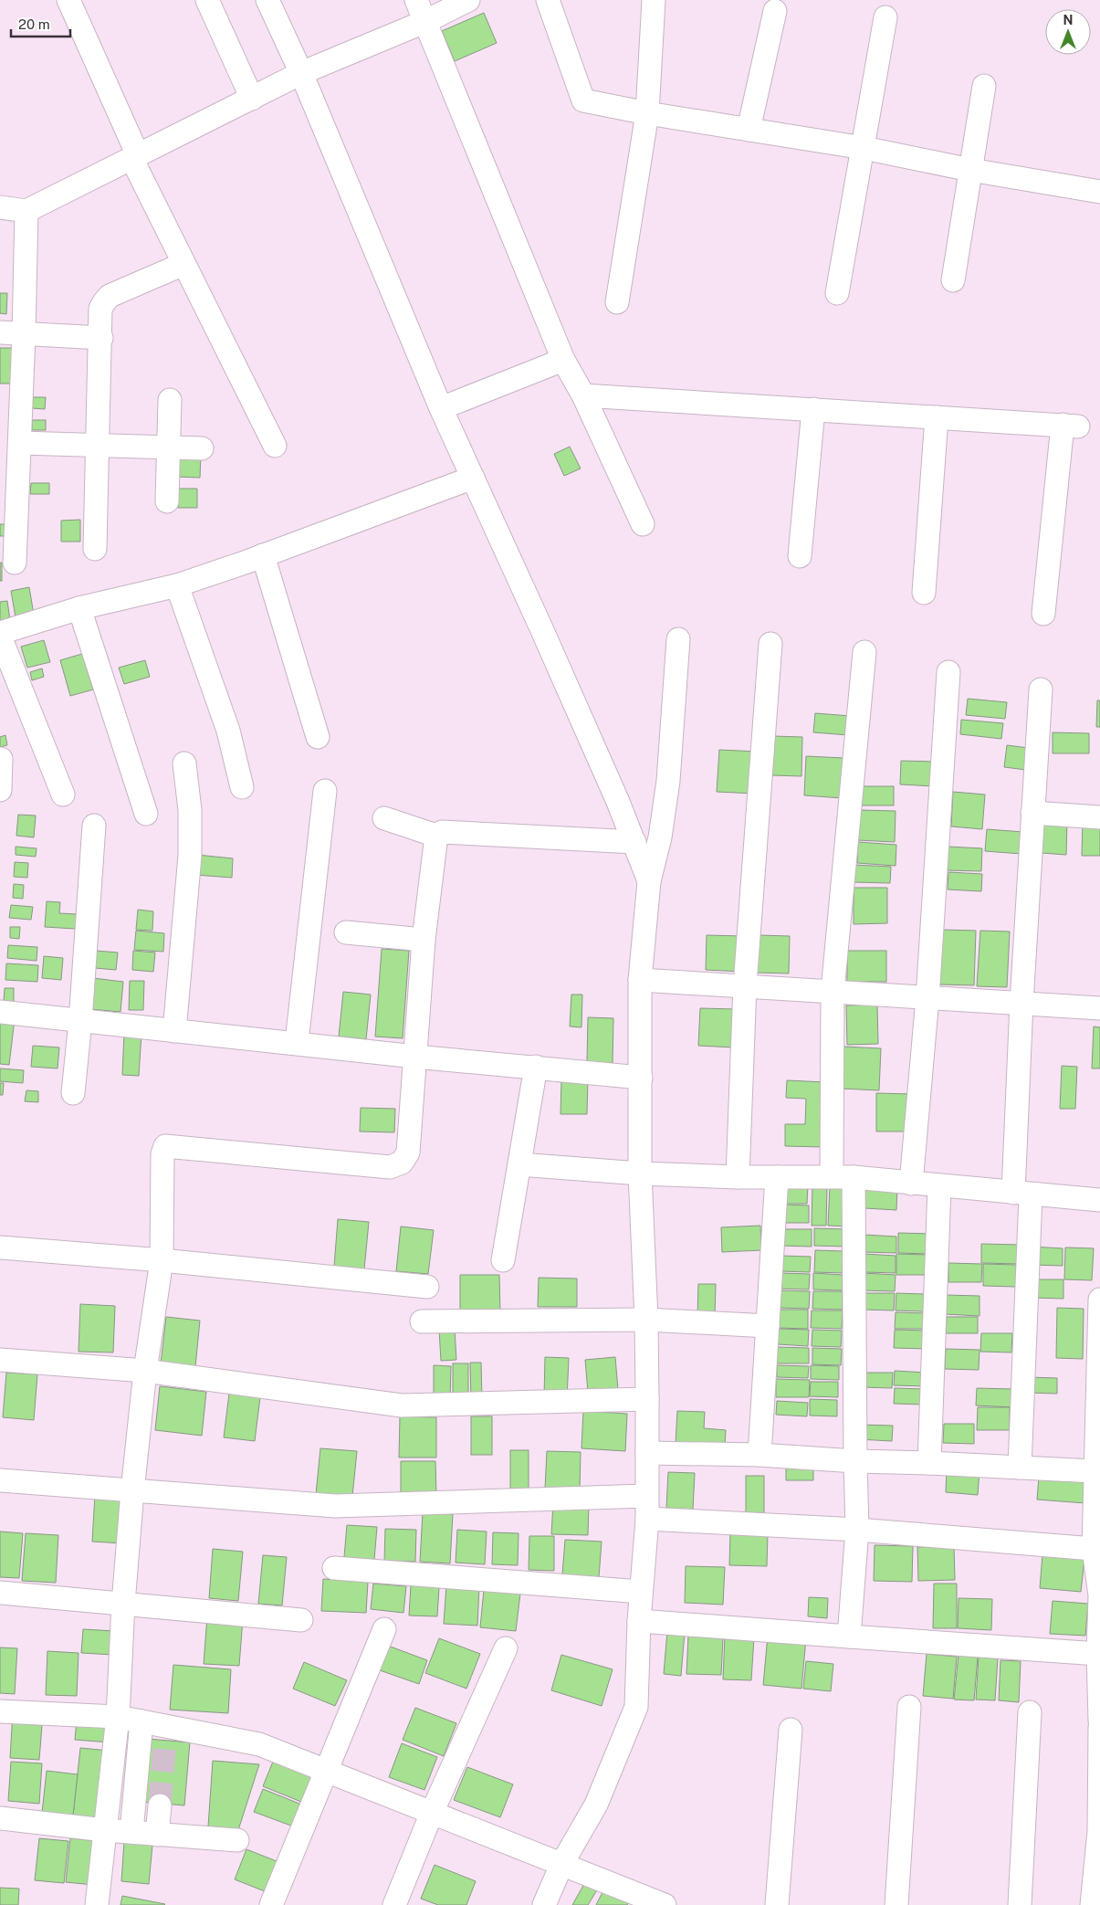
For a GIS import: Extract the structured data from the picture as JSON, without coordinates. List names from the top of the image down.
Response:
{
  "scale_bar": "20 m",
  "north": "top"
}
